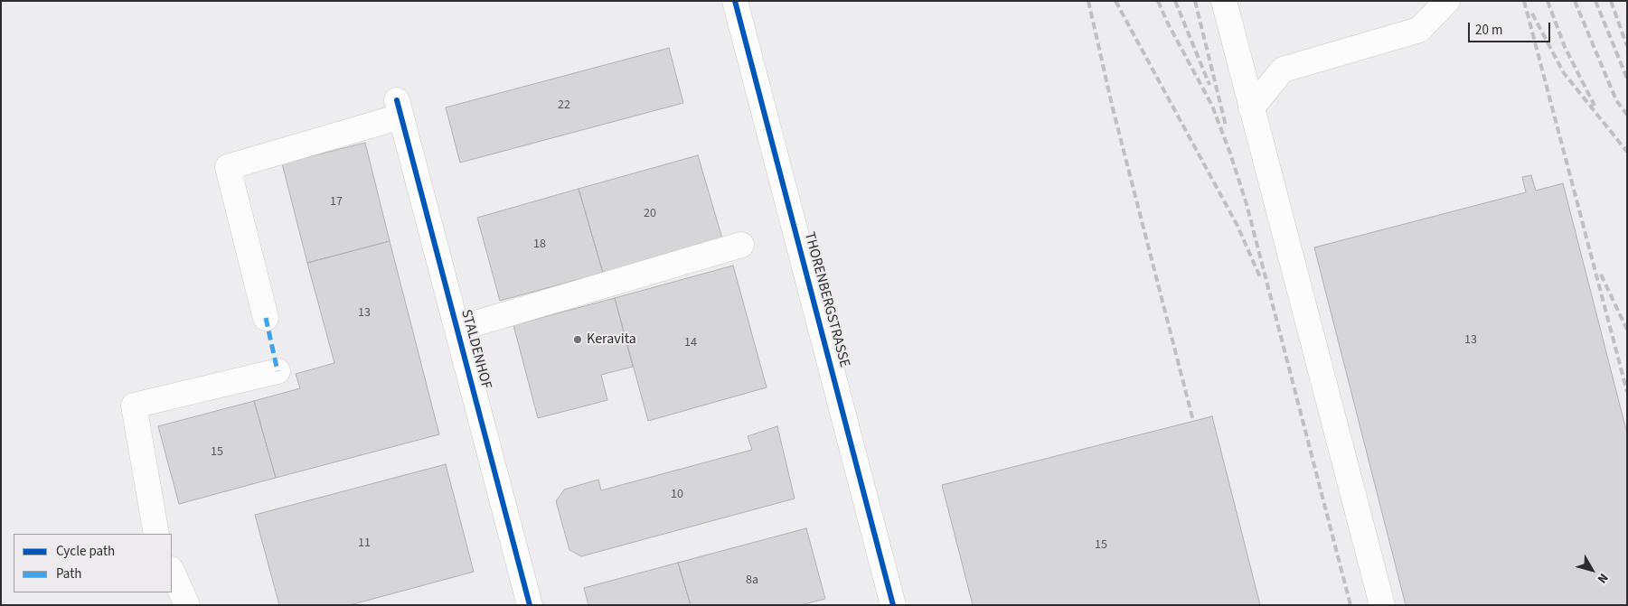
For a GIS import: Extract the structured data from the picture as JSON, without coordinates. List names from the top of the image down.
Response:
{
  "streets": {
    "main road": ["THORENBERGSTRASSE", "STALDENHOF"]
  },
  "places": ["Keravita"],
  "house_numbers": [
    "22",
    "17",
    "20",
    "18",
    "13",
    "13",
    "14",
    "15",
    "10",
    "11",
    "15",
    "8a"
  ],
  "legend": ["Cycle path", "Path"],
  "scale_bar": "20 m",
  "north": "bottom right"
}
